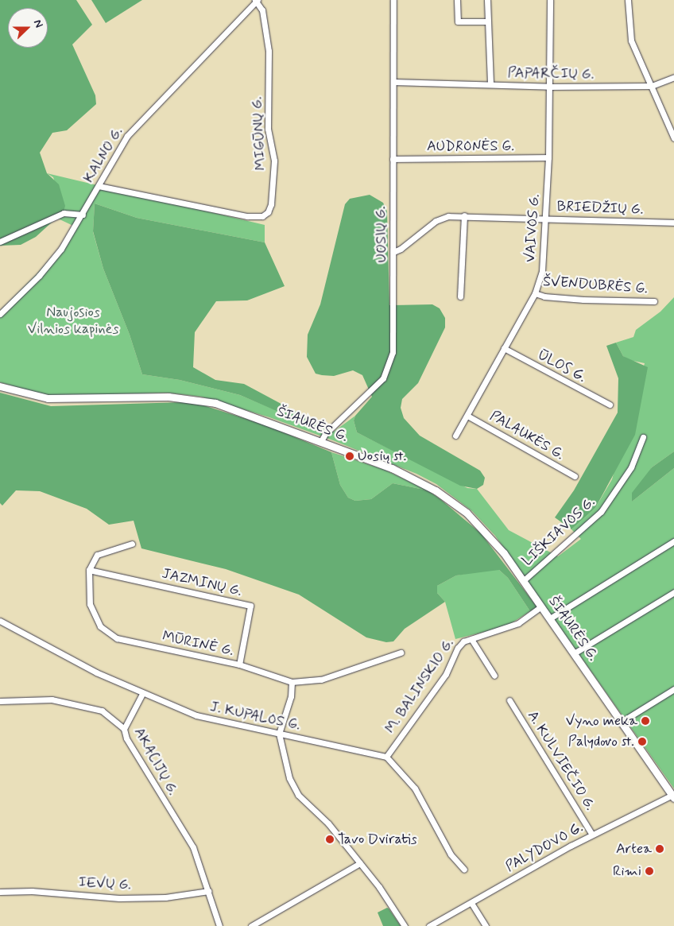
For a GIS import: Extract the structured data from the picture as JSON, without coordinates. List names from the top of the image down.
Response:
{
  "streets": {
    "main road": ["ŠIAURĖS G."],
    "street": [
      "PAPARČIŲ G.",
      "MIGŪNŲ G.",
      "AUDRONĖS G.",
      "KALNO G.",
      "BRIEDŽIŲ G.",
      "VAIVOS G.",
      "UOSIŲ G.",
      "ŠVENDUBRĖS G.",
      "ŪLOS G.",
      "PALAUKĖS G.",
      "LIŠKIAVOS G.",
      "JAZMINŲ G.",
      "MŪRINĖ G.",
      "M. BALINSKIO G.",
      "J. KUPALOS G.",
      "A. KULVIEČIO G.",
      "AKACIJŲ G.",
      "PALYDOVO G.",
      "IEVŲ G."
    ]
  },
  "crossings": [
    ["PAPARČIŲ G.", "VAIVOS G."],
    ["PAPARČIŲ G.", "UOSIŲ G."],
    ["MIGŪNŲ G.", "KALNO G."],
    ["AUDRONĖS G.", "VAIVOS G."],
    ["AUDRONĖS G.", "UOSIŲ G."],
    ["BRIEDŽIŲ G.", "VAIVOS G."],
    ["BRIEDŽIŲ G.", "UOSIŲ G."],
    ["VAIVOS G.", "ŠVENDUBRĖS G."],
    ["VAIVOS G.", "ŪLOS G."],
    ["VAIVOS G.", "PALAUKĖS G."],
    ["UOSIŲ G.", "ŠIAURĖS G."],
    ["ŠIAURĖS G.", "LIŠKIAVOS G."],
    ["ŠIAURĖS G.", "M. BALINSKIO G."],
    ["ŠIAURĖS G.", "PALYDOVO G."],
    ["JAZMINŲ G.", "MŪRINĖ G."],
    ["M. BALINSKIO G.", "J. KUPALOS G."],
    ["A. KULVIEČIO G.", "PALYDOVO G."],
    ["AKACIJŲ G.", "IEVŲ G."]
  ],
  "parks": ["Naujosios Vilnios kapinės"],
  "places": [
    "Uosių st.",
    "Vyno meka",
    "Palydovo st.",
    "Tavo Dviratis",
    "Artea",
    "Rimi"
  ],
  "north": "right"
}
